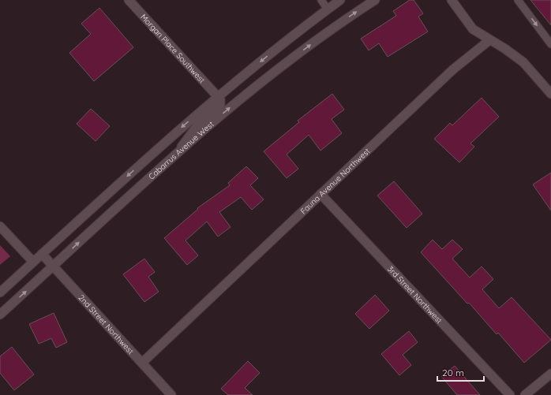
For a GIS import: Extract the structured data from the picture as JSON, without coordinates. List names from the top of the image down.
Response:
{
  "streets": {
    "street": [
      "Morgan Place Southwest",
      "Cabarrus Avenue West",
      "Fauna Avenue Northwest",
      "3rd Street Northwest",
      "2nd Street Northwest"
    ]
  },
  "crossings": [
    ["Morgan Place Southwest", "Cabarrus Avenue West"],
    ["Cabarrus Avenue West", "2nd Street Northwest"],
    ["Fauna Avenue Northwest", "3rd Street Northwest"],
    ["Fauna Avenue Northwest", "2nd Street Northwest"]
  ],
  "scale_bar": "20 m"
}
